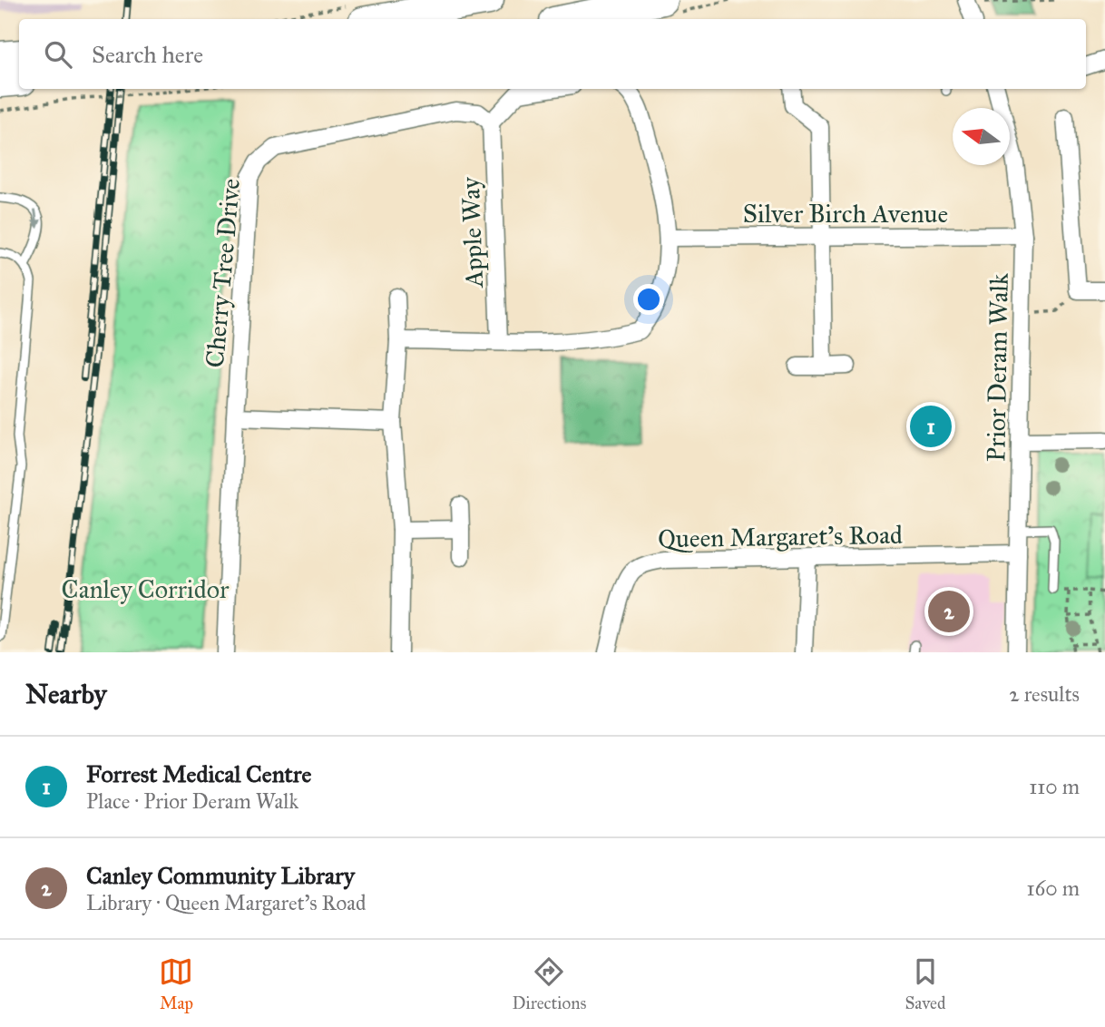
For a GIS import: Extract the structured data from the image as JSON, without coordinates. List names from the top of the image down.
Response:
{
  "streets": {
    "street": [
      "Silver Birch Avenue",
      "Apple Way",
      "Cherry Tree Drive",
      "Prior Deram Walk",
      "Queen Margaret's Road"
    ]
  },
  "crossings": [
    ["Silver Birch Avenue", "Prior Deram Walk"],
    ["Apple Way", "Cherry Tree Drive"],
    ["Prior Deram Walk", "Queen Margaret's Road"]
  ],
  "parks": ["Canley Corridor"],
  "north": "left",
  "page": {
    "search": "Search here",
    "pins": ["1", "2"],
    "heading": ["Nearby", "2 results"],
    "list": [
      {
        "mark": "1",
        "name": "Forrest Medical Centre",
        "note": "Place · Prior Deram Walk",
        "value": "110 m"
      },
      {
        "mark": "2",
        "name": "Canley Community Library",
        "note": "Library · Queen Margaret's Road",
        "value": "160 m"
      }
    ],
    "nav": ["Map", "Directions", "Saved"]
  }
}
